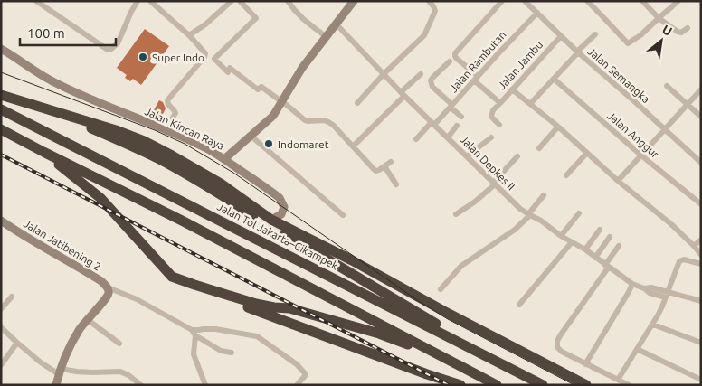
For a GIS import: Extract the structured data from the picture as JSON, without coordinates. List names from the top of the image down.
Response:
{
  "streets": {
    "highway": ["Jalan Tol Jakarta–Cikampek"],
    "main road": ["Jalan Kincan Raya", "Jalan Jatibening 2"],
    "street": [
      "Jalan Rambutan",
      "Jalan Jambu",
      "Jalan Semangka",
      "Jalan Anggur",
      "Jalan Depkes II"
    ]
  },
  "crossings": [
    ["Jalan Rambutan", "Jalan Jambu"],
    ["Jalan Rambutan", "Jalan Semangka"],
    ["Jalan Rambutan", "Jalan Depkes II"],
    ["Jalan Jambu", "Jalan Semangka"],
    ["Jalan Kincan Raya", "Jalan Depkes II"]
  ],
  "places": ["Super Indo", "Indomaret"],
  "scale_bar": "100 m",
  "north": "top right"
}
